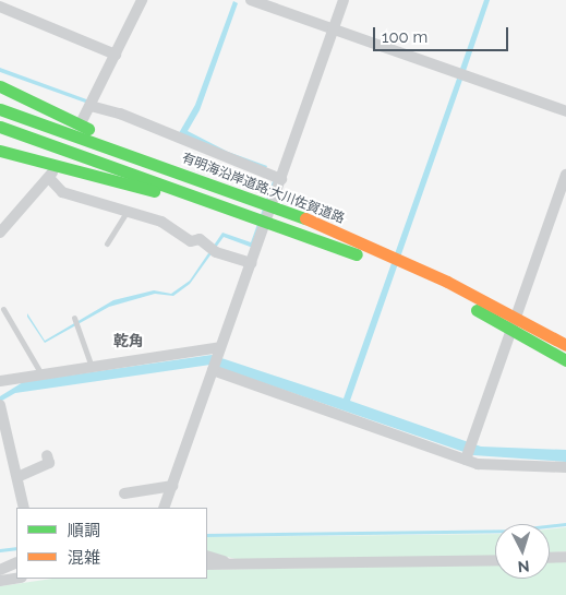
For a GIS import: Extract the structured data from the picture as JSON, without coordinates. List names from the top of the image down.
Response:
{
  "streets": {
    "highway": ["有明海沿岸道路;大川佐賀道路"]
  },
  "districts": ["乾角"],
  "legend": ["順調", "混雑"],
  "scale_bar": "100 m",
  "north": "bottom"
}
